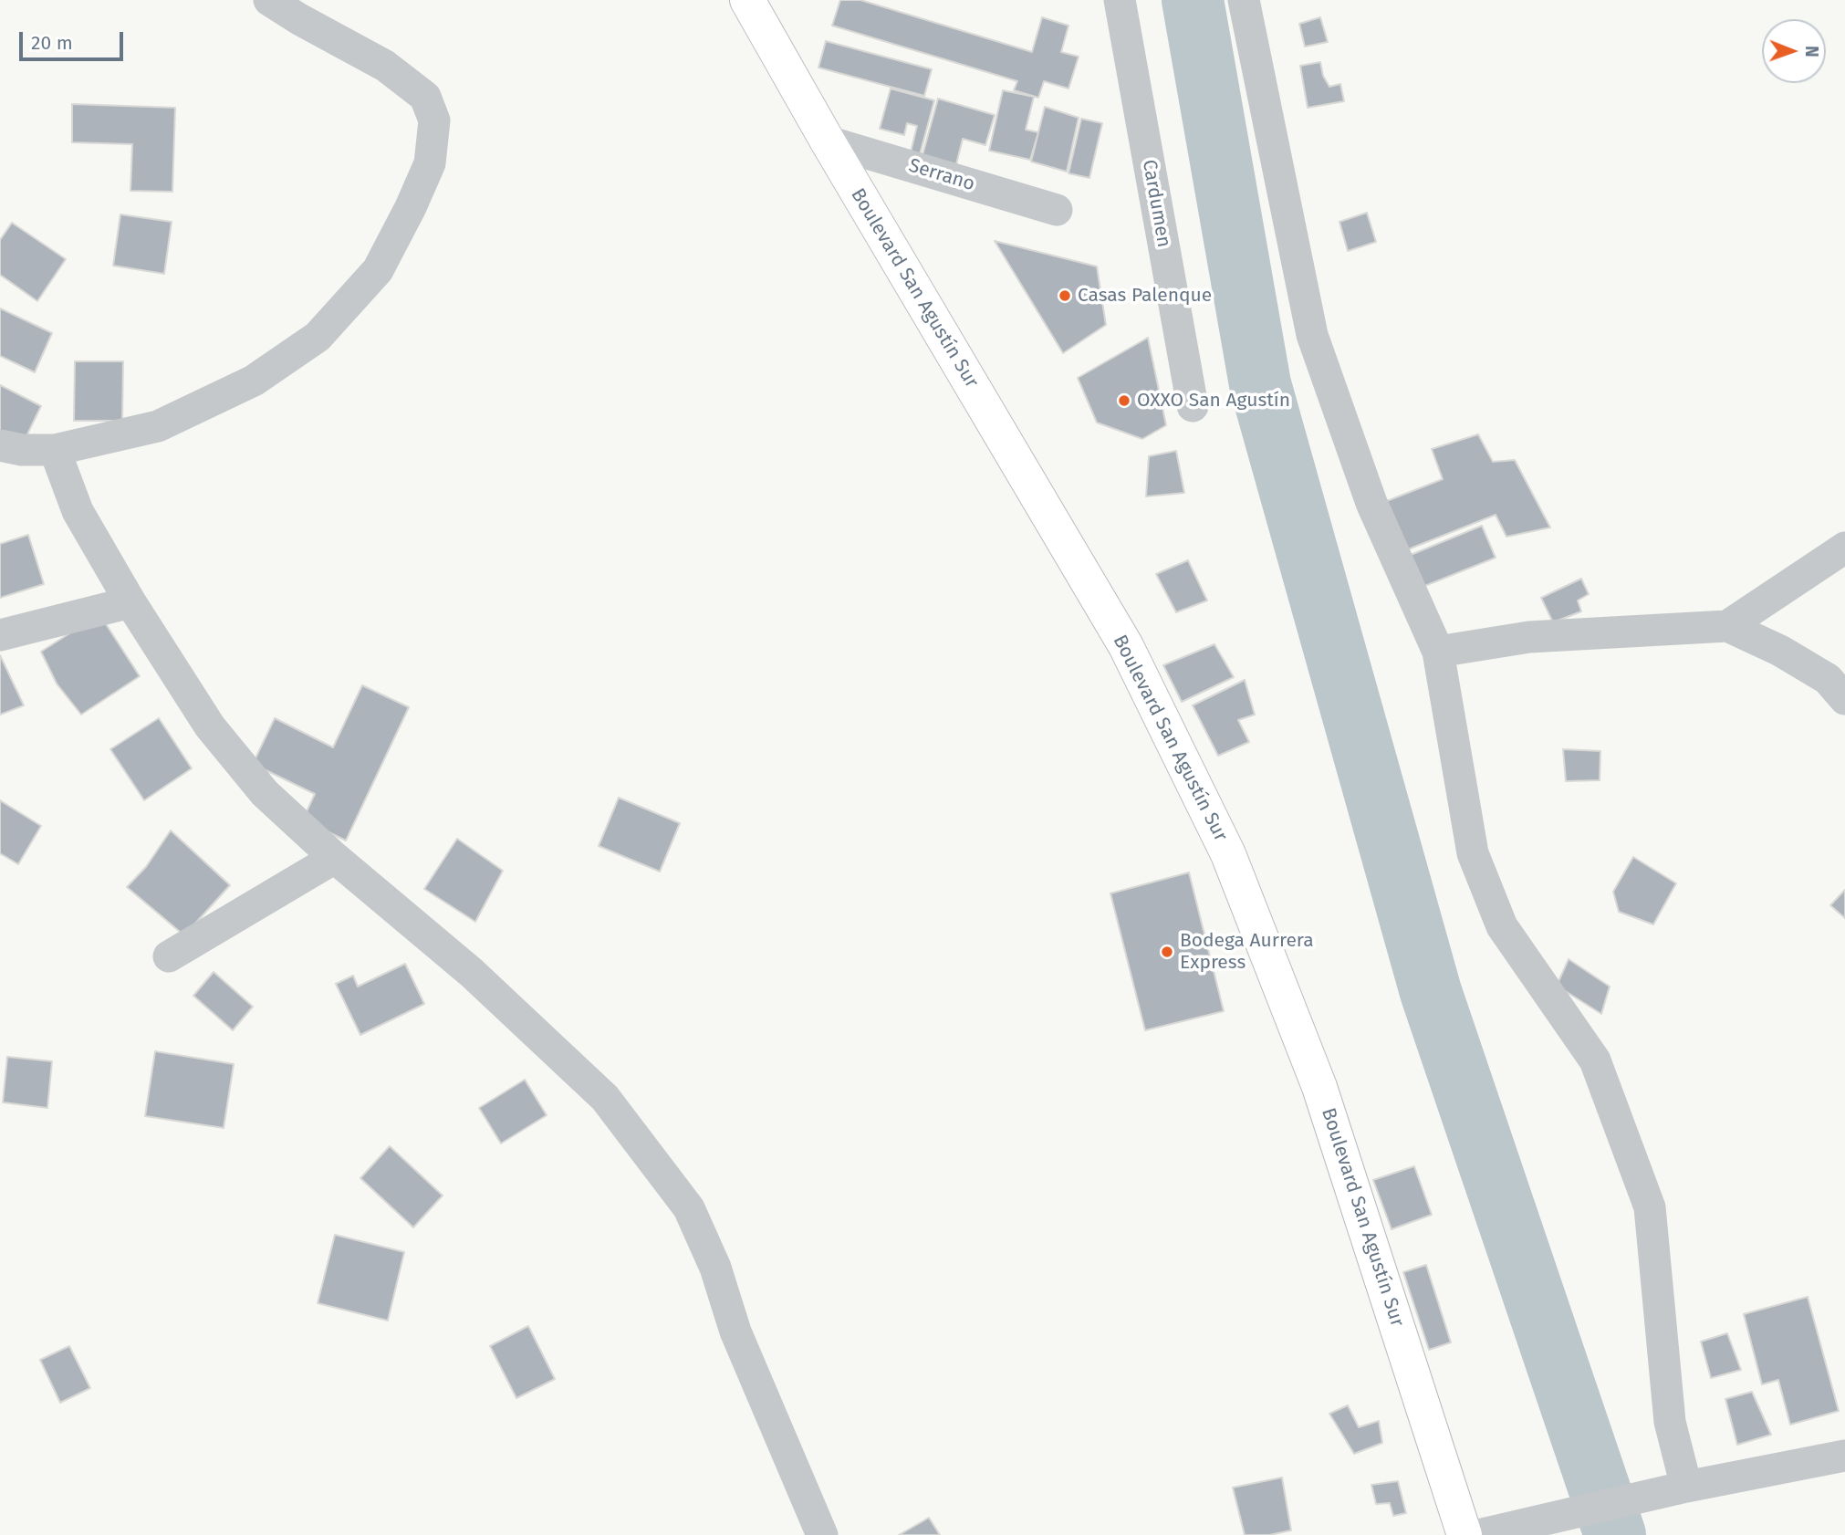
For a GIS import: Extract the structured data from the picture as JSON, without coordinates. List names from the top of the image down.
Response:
{
  "streets": {
    "main road": ["Boulevard San Agustín Sur"],
    "street": ["Serrano", "Cardumen"]
  },
  "crossings": [
    ["Serrano", "Boulevard San Agustín Sur"]
  ],
  "places": ["Casas Palenque", "OXXO San Agustín", "Bodega Aurrera Express"],
  "scale_bar": "20 m",
  "north": "right"
}
